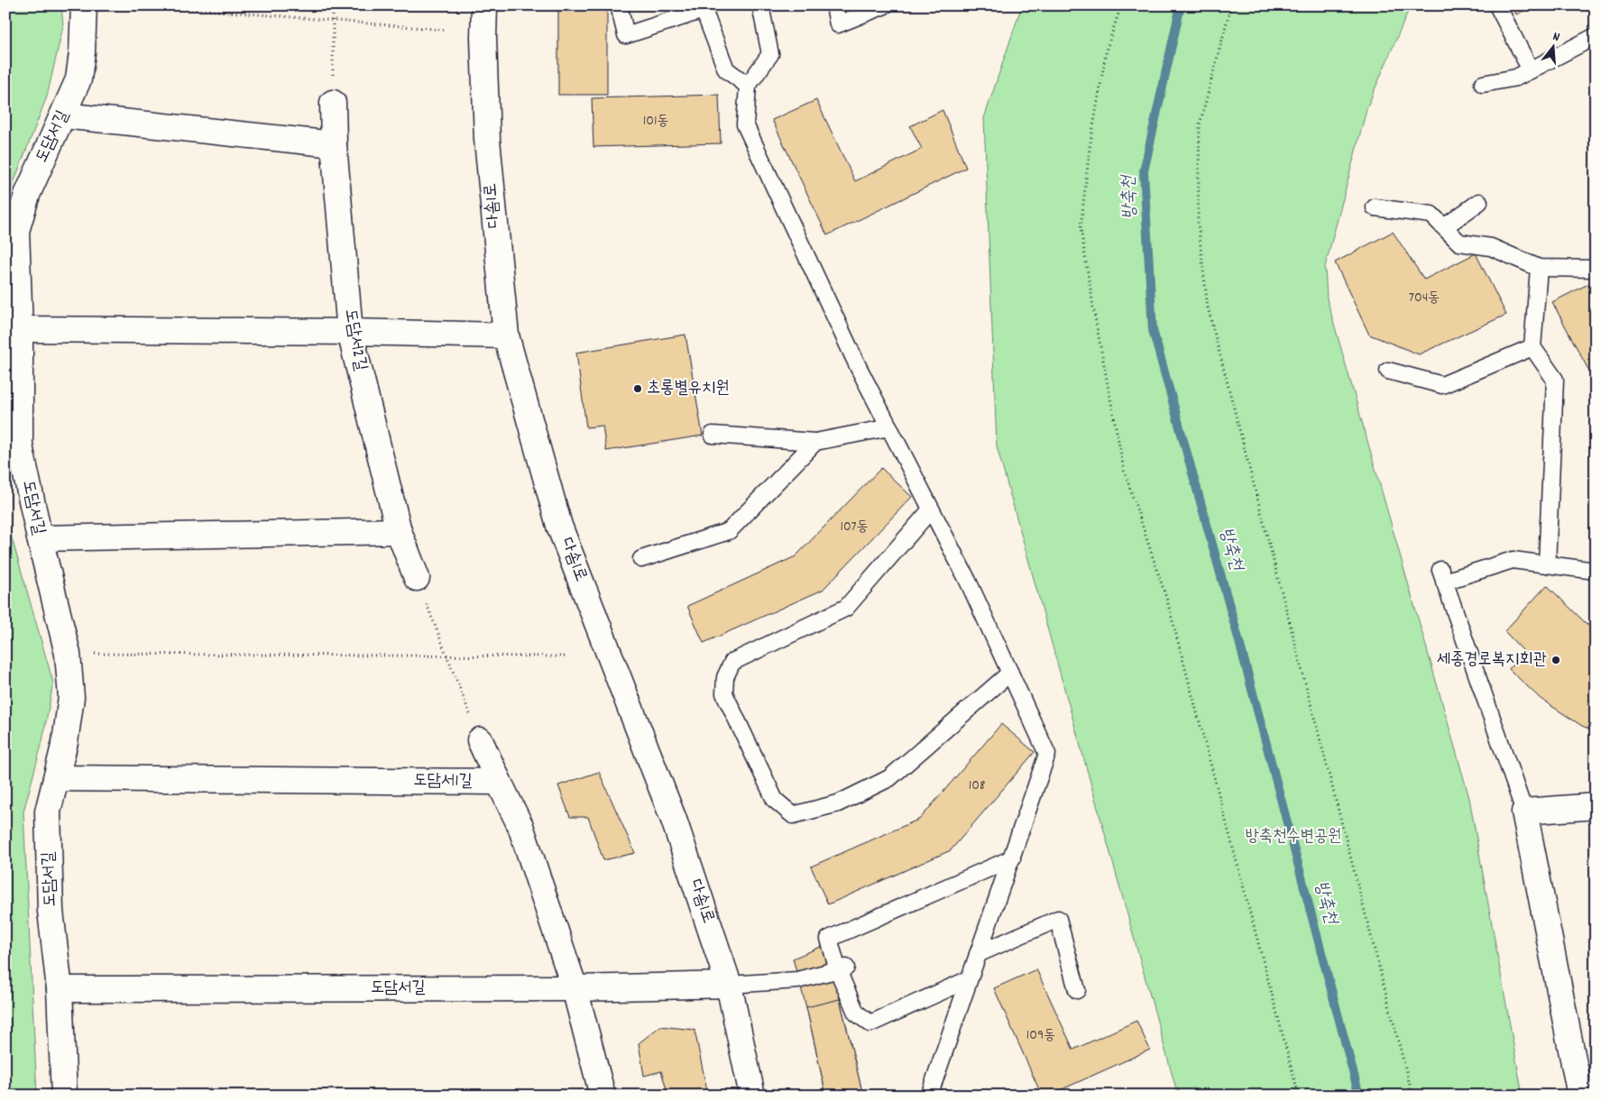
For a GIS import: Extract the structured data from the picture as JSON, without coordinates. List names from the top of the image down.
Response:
{
  "streets": {
    "street": [
      "도담서길",
      "다솜1로",
      "도담서2길",
      "도담서1길"
    ]
  },
  "crossings": [
    ["도담서길", "다솜1로"],
    ["도담서길", "도담서1길"]
  ],
  "water": ["방축천"],
  "parks": ["방축천수변공원"],
  "places": ["초롱별유치원", "세종경로복지회관"],
  "house_numbers": [
    "101동",
    "704동",
    "107동",
    "108",
    "109동"
  ],
  "north": "top"
}
